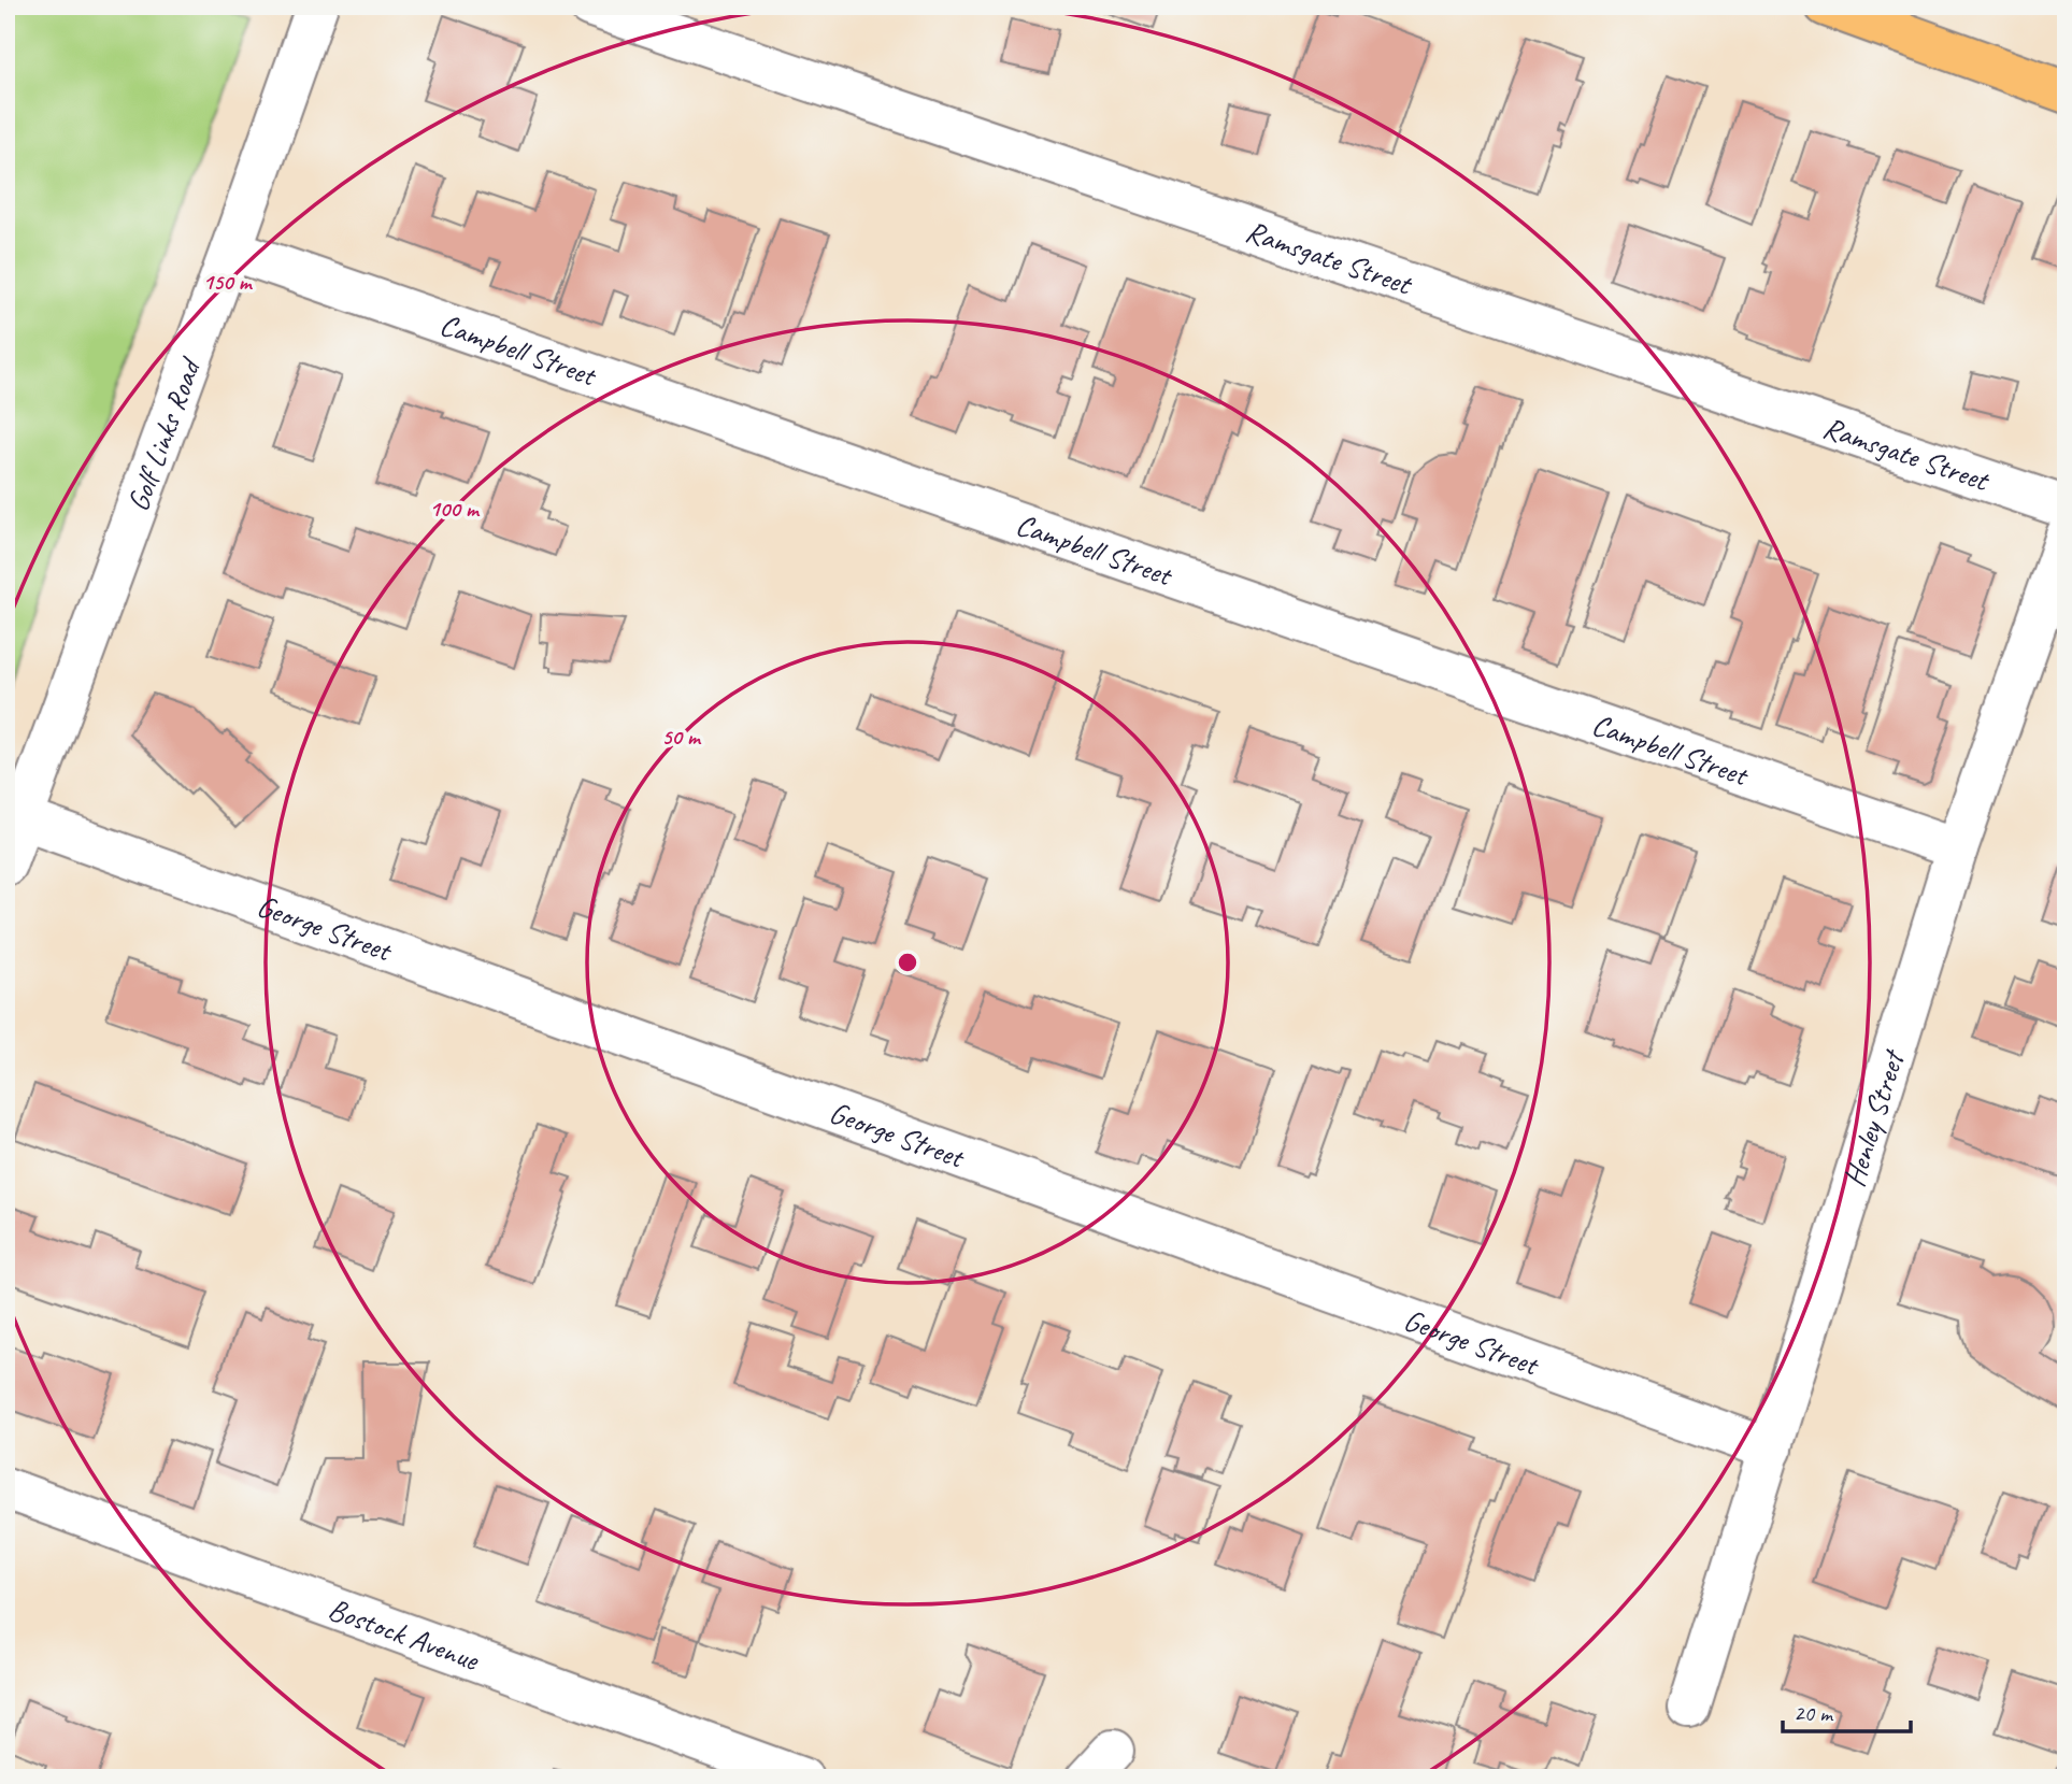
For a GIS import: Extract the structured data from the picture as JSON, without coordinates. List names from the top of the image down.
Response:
{
  "streets": {
    "street": [
      "Ramsgate Street",
      "Campbell Street",
      "Golf Links Road",
      "George Street",
      "Henley Street",
      "Bostock Avenue"
    ]
  },
  "crossings": [
    ["Campbell Street", "Golf Links Road"],
    ["Campbell Street", "Henley Street"],
    ["Golf Links Road", "George Street"],
    ["George Street", "Henley Street"]
  ],
  "scale_bar": "20 m",
  "rings": ["150 m", "100 m", "50 m"]
}
